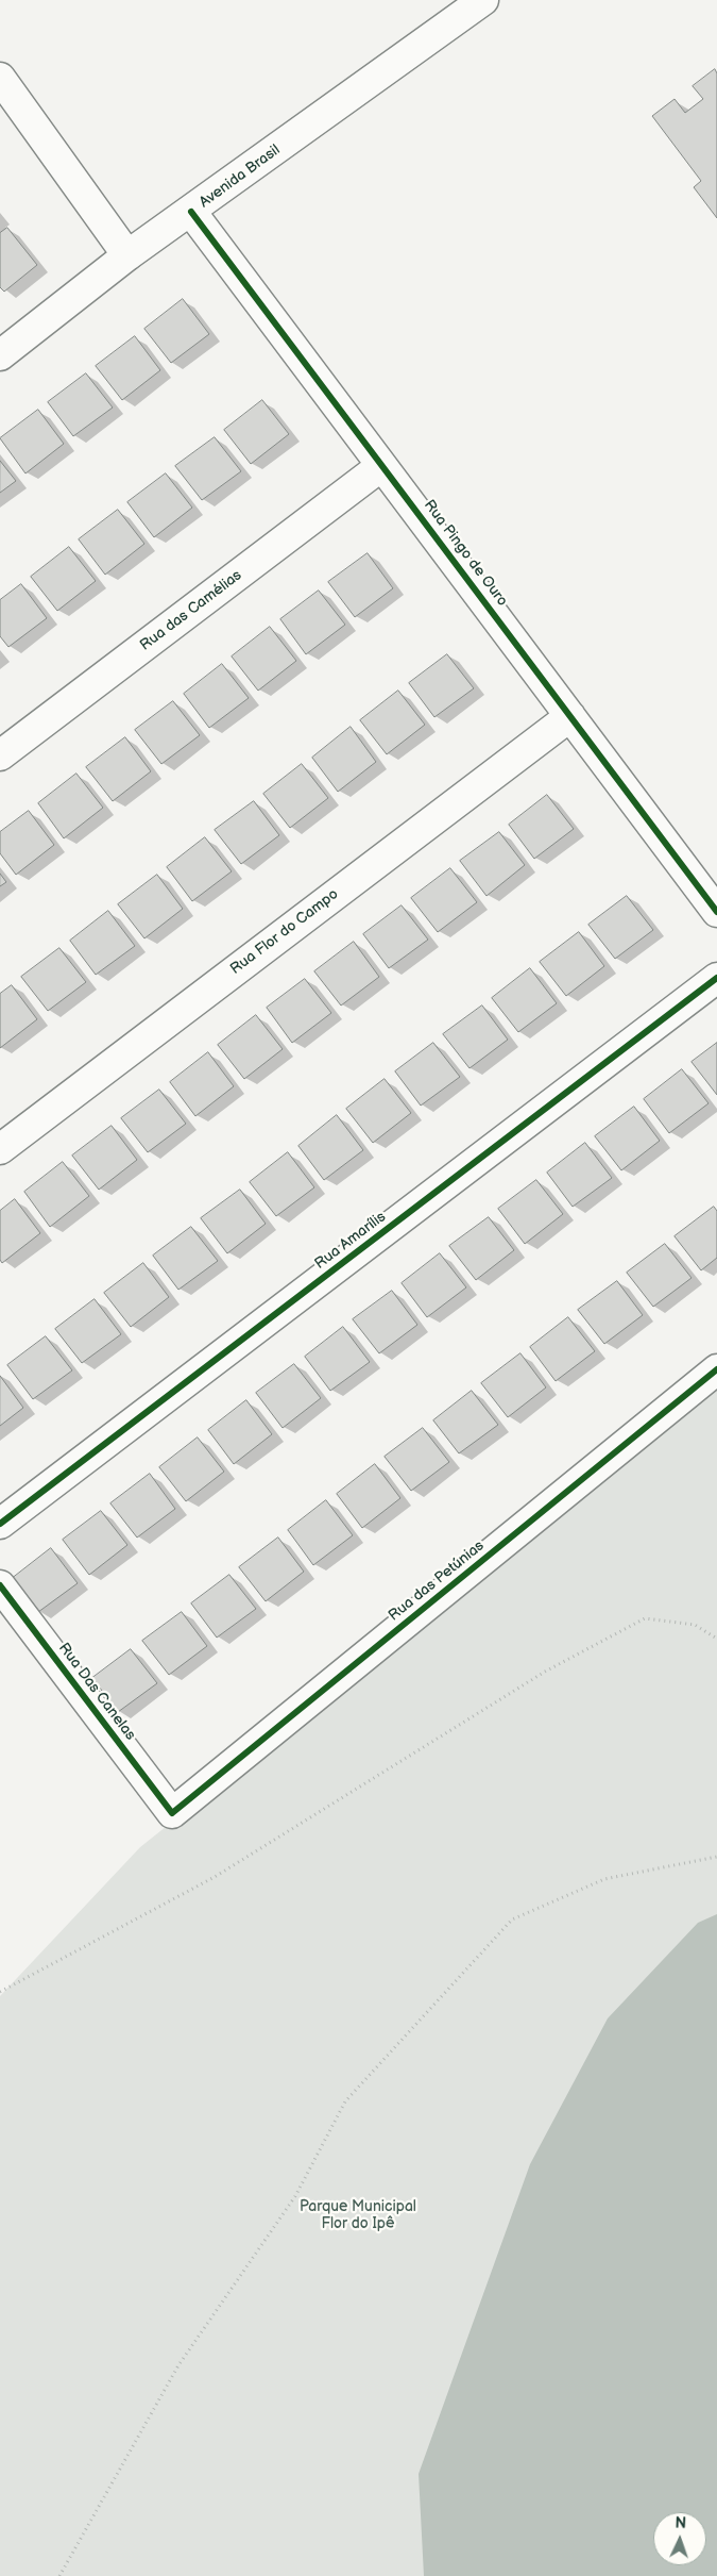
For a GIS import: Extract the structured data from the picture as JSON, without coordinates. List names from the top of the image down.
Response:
{
  "streets": {
    "street": [
      "Avenida Brasil",
      "Rua Pingo de Ouro",
      "Rua das Camélias",
      "Rua Flor do Campo",
      "Rua Amarílis",
      "Rua das Petúnias",
      "Rua Das Canelas"
    ]
  },
  "crossings": [
    ["Avenida Brasil", "Rua Pingo de Ouro"],
    ["Rua Pingo de Ouro", "Rua das Camélias"],
    ["Rua Pingo de Ouro", "Rua Flor do Campo"],
    ["Rua das Petúnias", "Rua Das Canelas"]
  ],
  "parks": ["Parque Municipal Flor do Ipê"],
  "north": "top"
}
